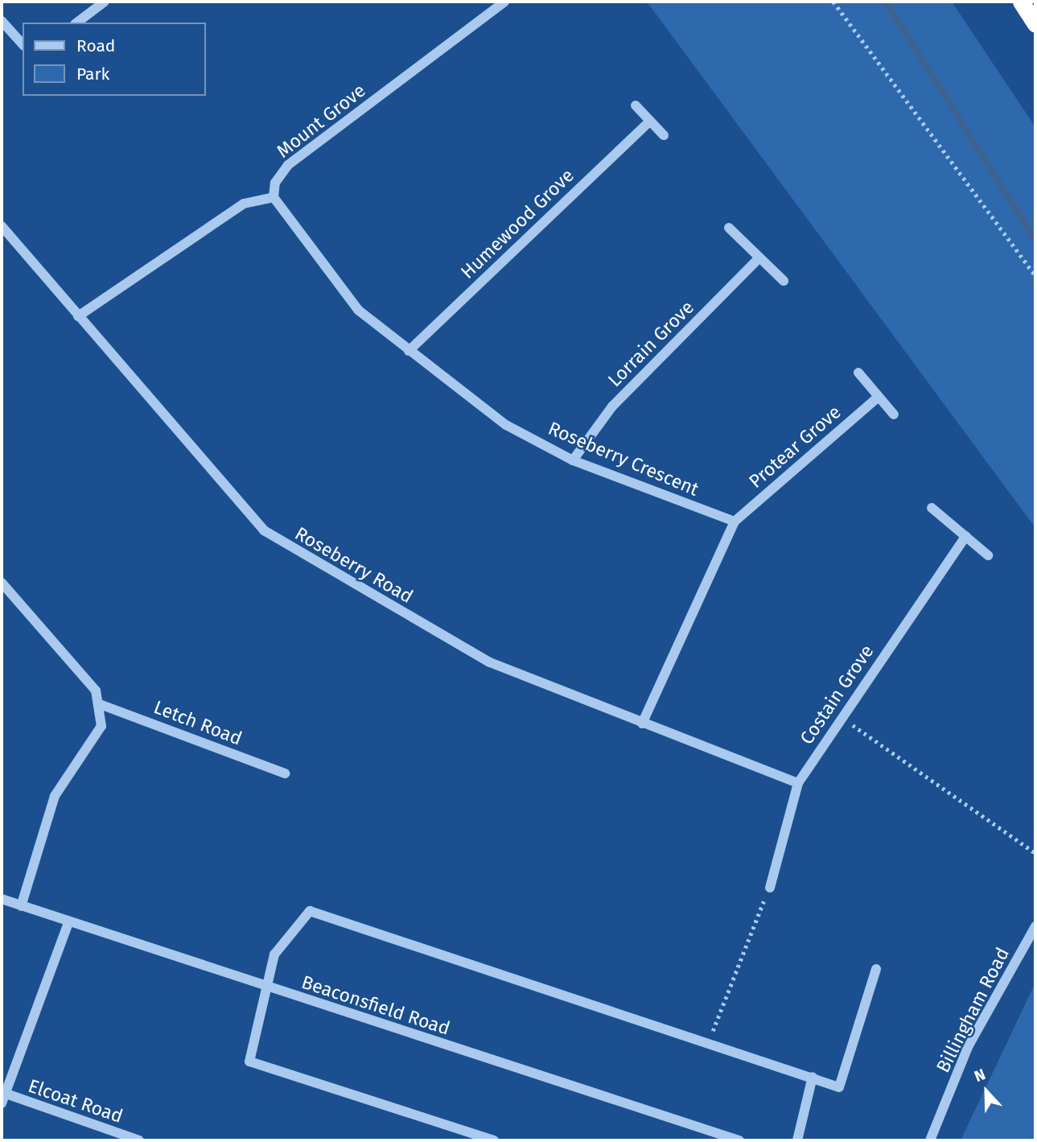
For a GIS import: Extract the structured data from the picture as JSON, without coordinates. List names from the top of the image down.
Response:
{
  "streets": {
    "street": [
      "Mount Grove",
      "Humewood Grove",
      "Lorrain Grove",
      "Protear Grove",
      "Roseberry Crescent",
      "Roseberry Road",
      "Costain Grove",
      "Letch Road",
      "Beaconsfield Road",
      "Billingham Road",
      "Elcoat Road"
    ]
  },
  "crossings": [
    ["Mount Grove", "Roseberry Crescent"],
    ["Humewood Grove", "Roseberry Crescent"],
    ["Lorrain Grove", "Roseberry Crescent"],
    ["Protear Grove", "Roseberry Crescent"],
    ["Roseberry Road", "Costain Grove"]
  ],
  "legend": ["Road", "Park"],
  "north": "top"
}
